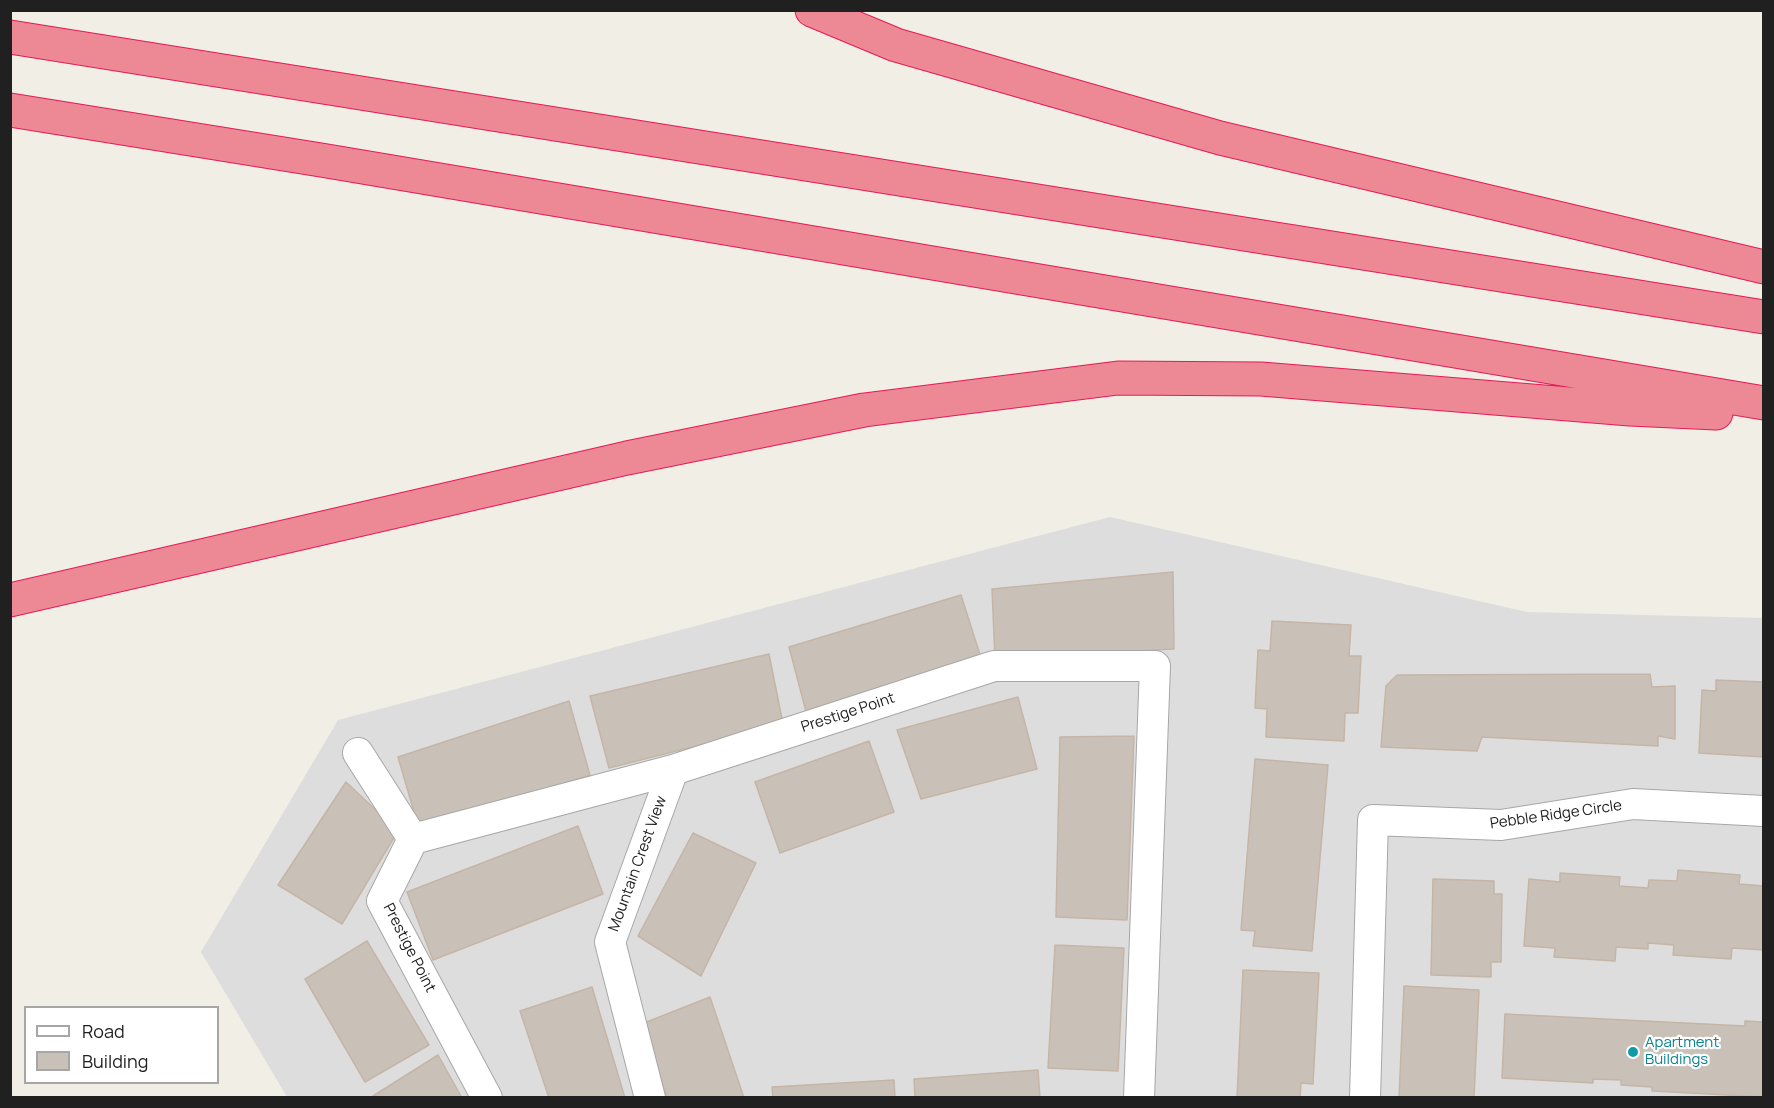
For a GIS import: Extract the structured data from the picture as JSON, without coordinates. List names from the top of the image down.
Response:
{
  "streets": {
    "street": ["Prestige Point", "Pebble Ridge Circle", "Mountain Crest View"]
  },
  "crossings": [
    ["Prestige Point", "Mountain Crest View"]
  ],
  "places": ["Apartment Buildings"],
  "legend": ["Road", "Building"]
}
